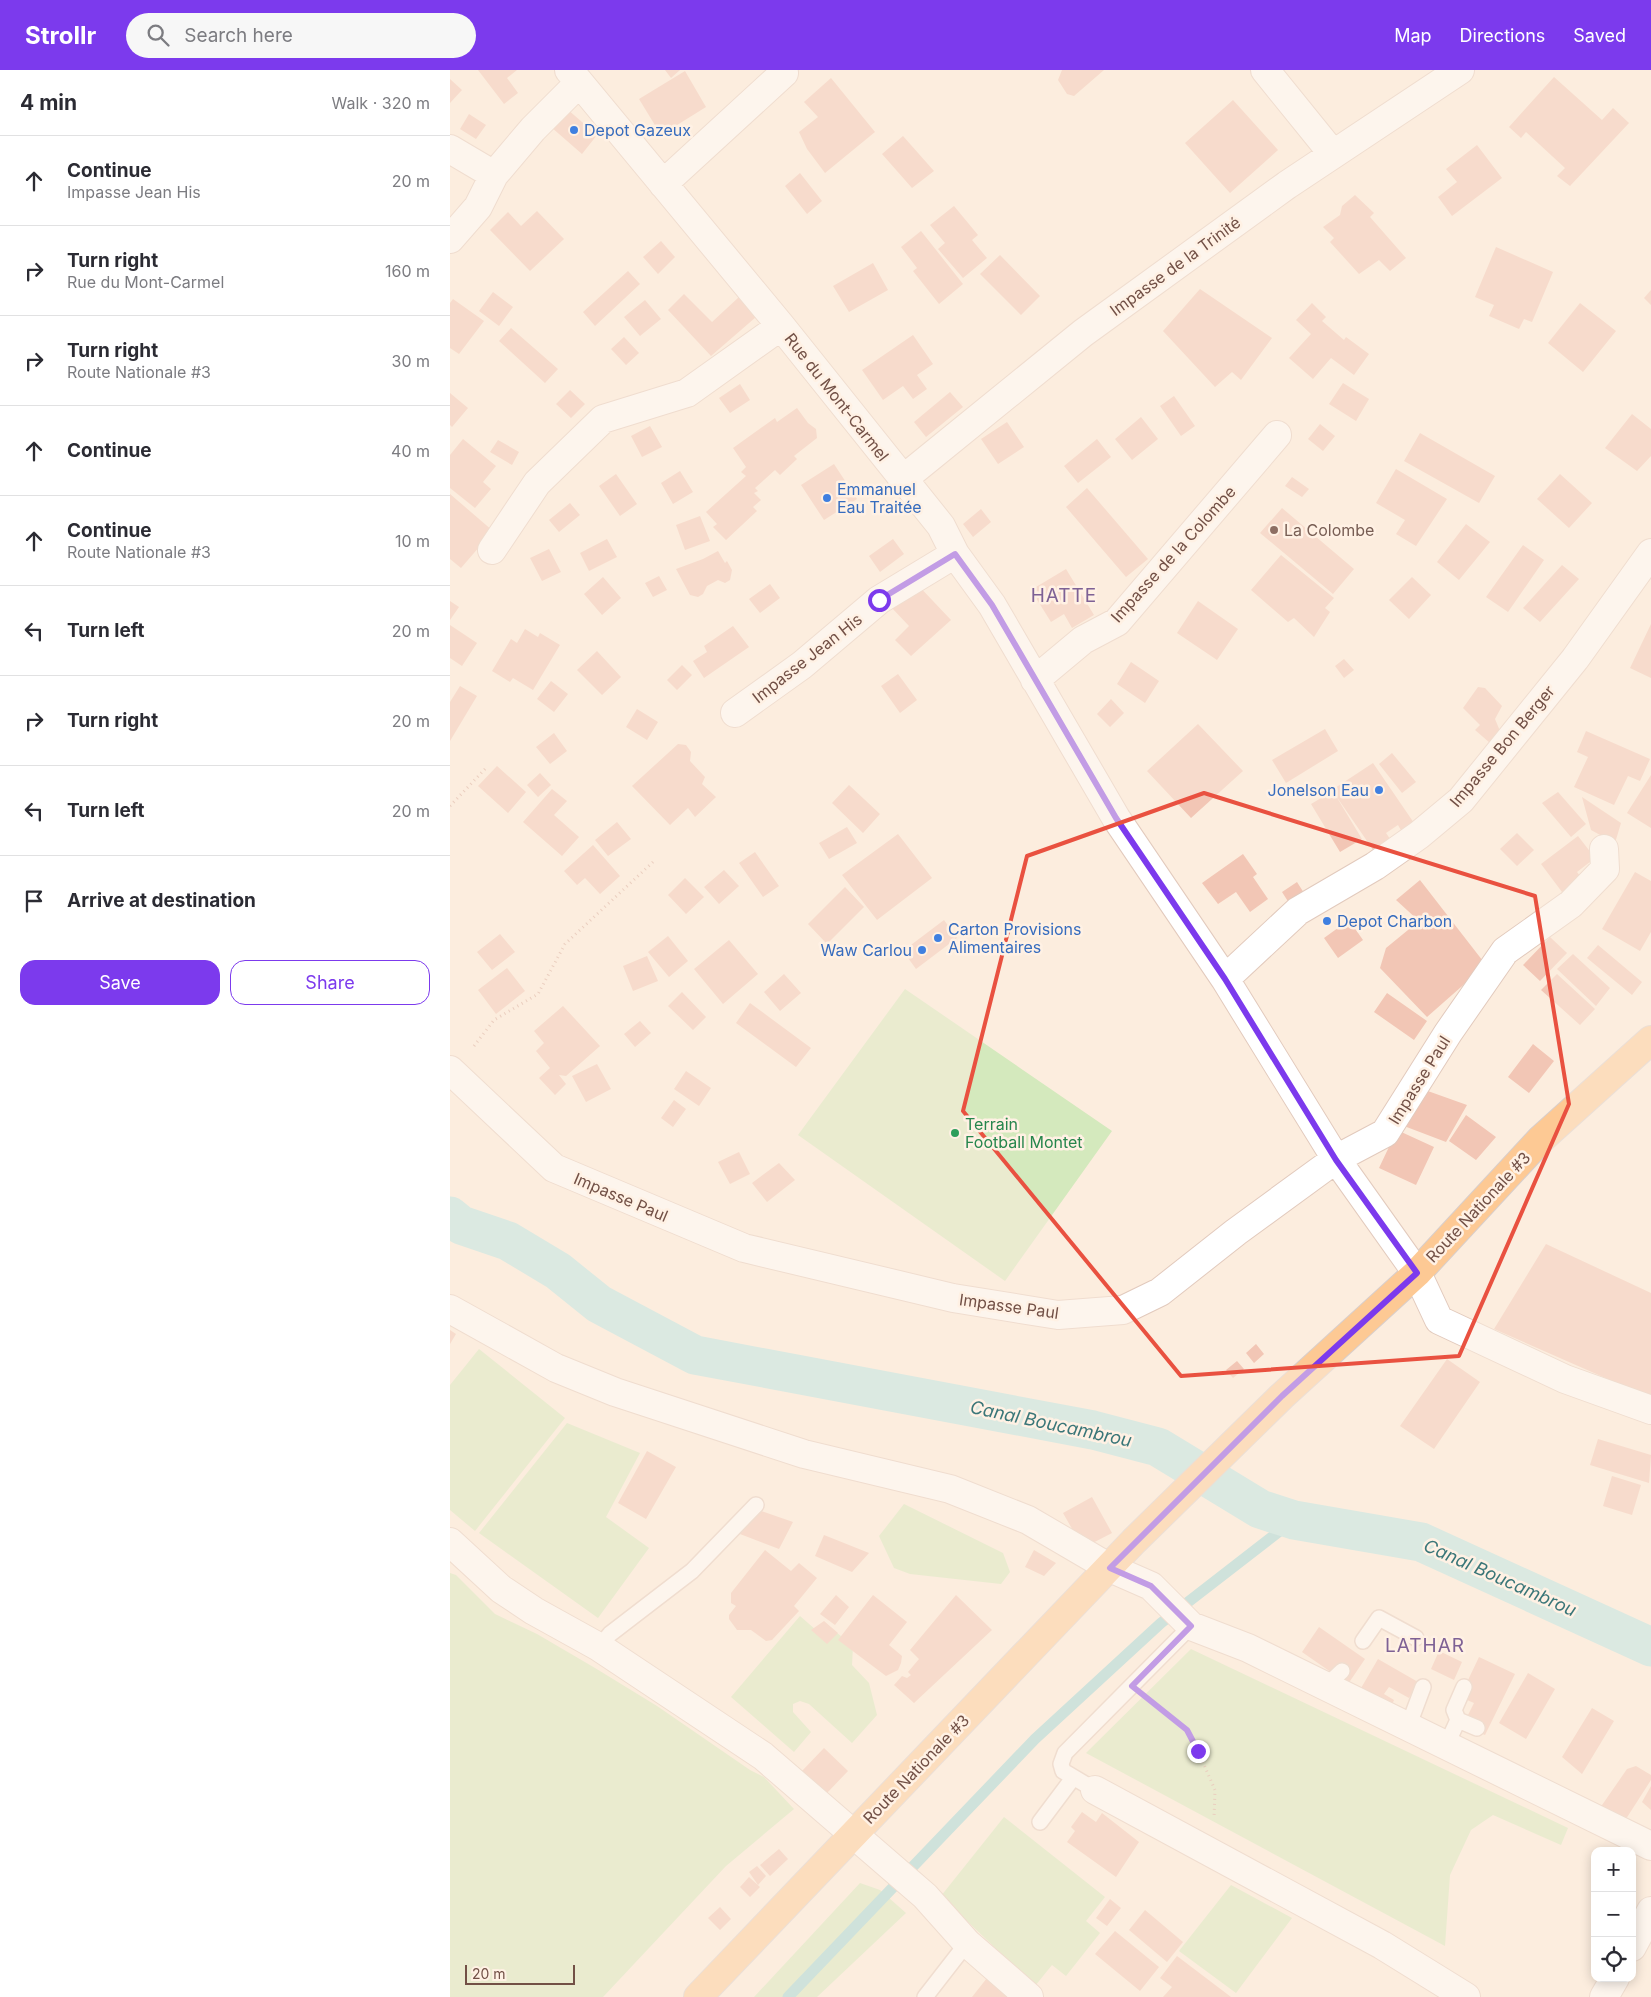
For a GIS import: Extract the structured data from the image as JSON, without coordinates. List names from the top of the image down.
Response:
{
  "streets": {
    "main road": ["Route Nationale #3"],
    "street": [
      "Impasse de la Trinité",
      "Rue du Mont-Carmel",
      "Impasse de la Colombe",
      "Impasse Jean His",
      "Impasse Bon Berger",
      "Impasse Paul"
    ]
  },
  "crossings": [
    ["Impasse de la Trinité", "Rue du Mont-Carmel"],
    ["Rue du Mont-Carmel", "Impasse de la Colombe"],
    ["Rue du Mont-Carmel", "Impasse Jean His"],
    ["Rue du Mont-Carmel", "Impasse Bon Berger"],
    ["Rue du Mont-Carmel", "Impasse Paul"],
    ["Rue du Mont-Carmel", "Route Nationale #3"]
  ],
  "districts": ["HATTE", "LATHAR"],
  "water": ["Canal Boucambrou"],
  "places": [
    "Depot Gazeux",
    "Emmanuel Eau Traitée",
    "La Colombe",
    "Jonelson Eau",
    "Depot Charbon",
    "Carton Provisions Alimentaires",
    "Waw Carlou",
    "Terrain Football Montet"
  ],
  "scale_bar": "20 m",
  "page": {
    "header": "Strollr",
    "search": "Search here",
    "nav": ["Map", "Directions", "Saved"],
    "heading": ["4 min", "Walk · 320 m"],
    "list": [
      ["Continue", "Impasse Jean His", "20 m"],
      ["Turn right", "Rue du Mont-Carmel", "160 m"],
      ["Turn right", "Route Nationale #3", "30 m"],
      ["Continue", "40 m"],
      ["Continue", "Route Nationale #3", "10 m"],
      ["Turn left", "20 m"],
      ["Turn right", "20 m"],
      ["Turn left", "20 m"],
      "Arrive at destination"
    ],
    "buttons": ["Save", "Share"],
    "map_buttons": ["+", "−"],
    "scale": "20 m"
  }
}
